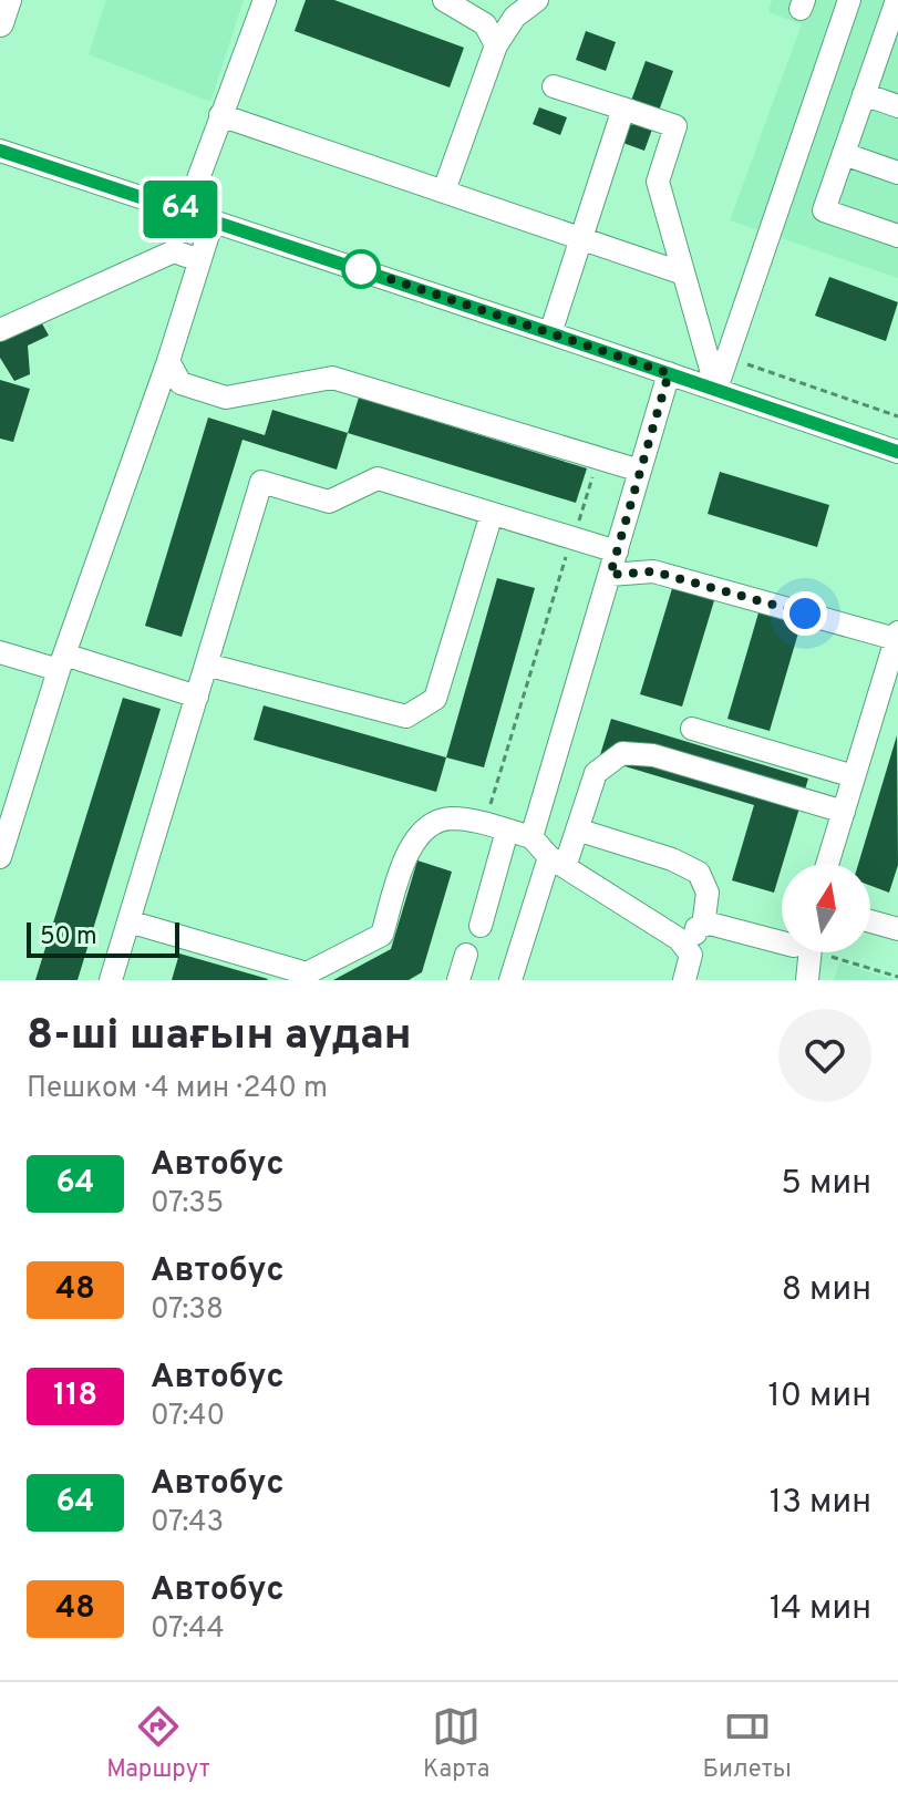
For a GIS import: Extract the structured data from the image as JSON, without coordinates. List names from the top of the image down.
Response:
{
  "lines": ["bus line 64"],
  "scale_bar": "50 m",
  "north": "top",
  "page": {
    "on_map": "64",
    "scale": "50 m",
    "heading": ["8-ші шағын аудан", "Пешком · 4 мин · 240 m"],
    "list": [
      {
        "mark": "64",
        "name": "Автобус",
        "note": "07:35",
        "value": "5 мин"
      },
      {
        "mark": "48",
        "name": "Автобус",
        "note": "07:38",
        "value": "8 мин"
      },
      {
        "mark": "118",
        "name": "Автобус",
        "note": "07:40",
        "value": "10 мин"
      },
      {
        "mark": "64",
        "name": "Автобус",
        "note": "07:43",
        "value": "13 мин"
      },
      {
        "mark": "48",
        "name": "Автобус",
        "note": "07:44",
        "value": "14 мин"
      }
    ],
    "tabs": ["Маршрут", "Карта", "Билеты"]
  }
}
